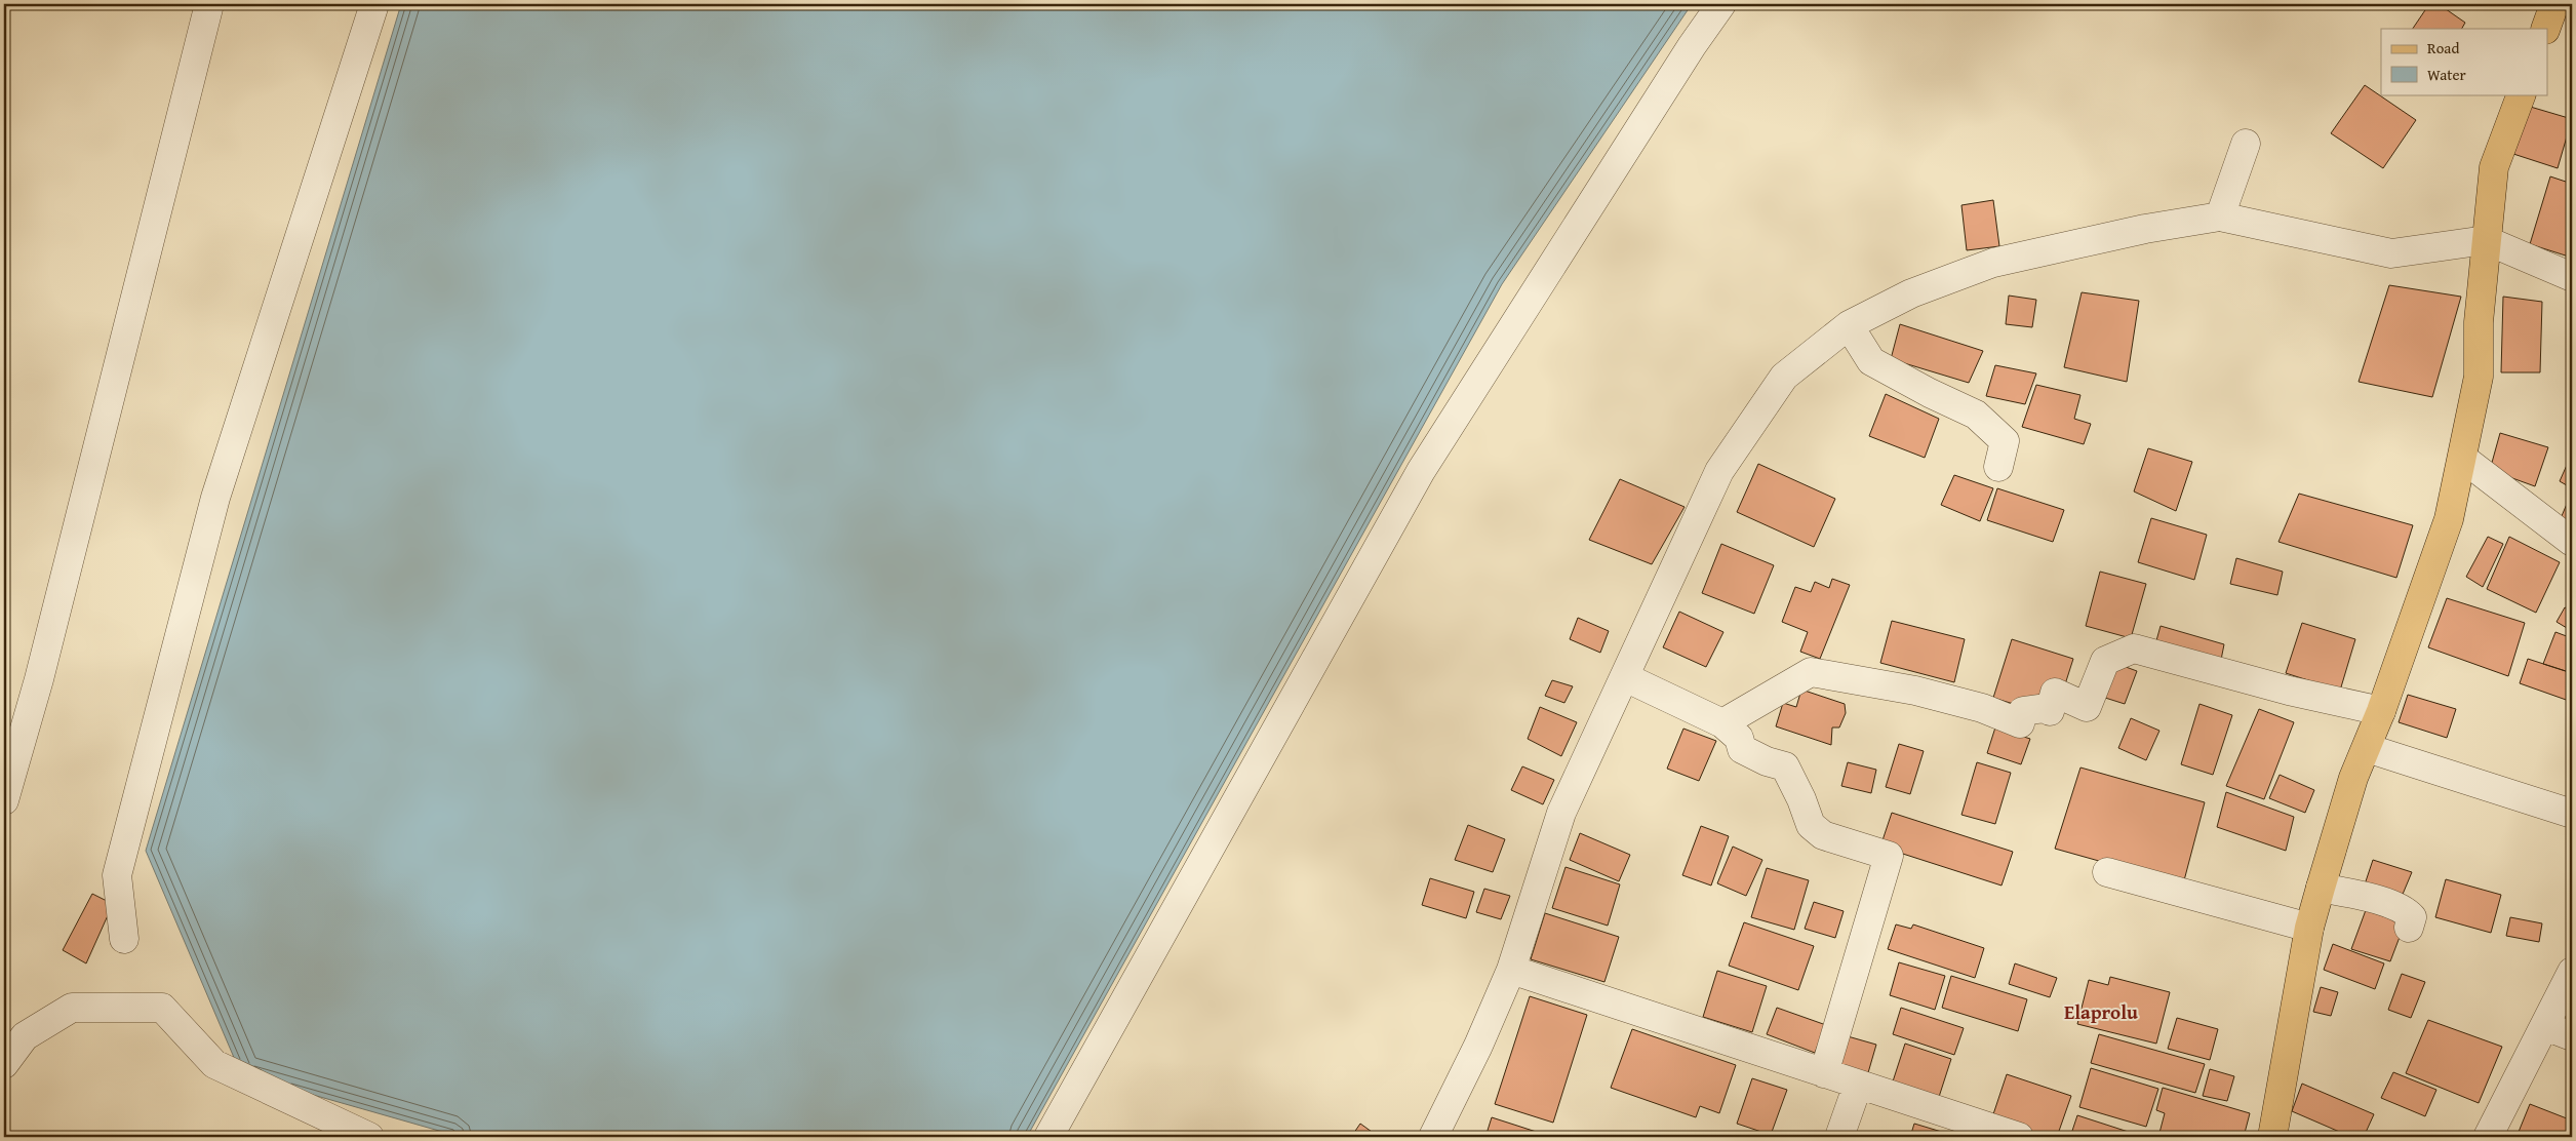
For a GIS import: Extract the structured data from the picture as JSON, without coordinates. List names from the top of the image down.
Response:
{
  "districts": ["Elaprolu"],
  "legend": ["Road", "Water"]
}
